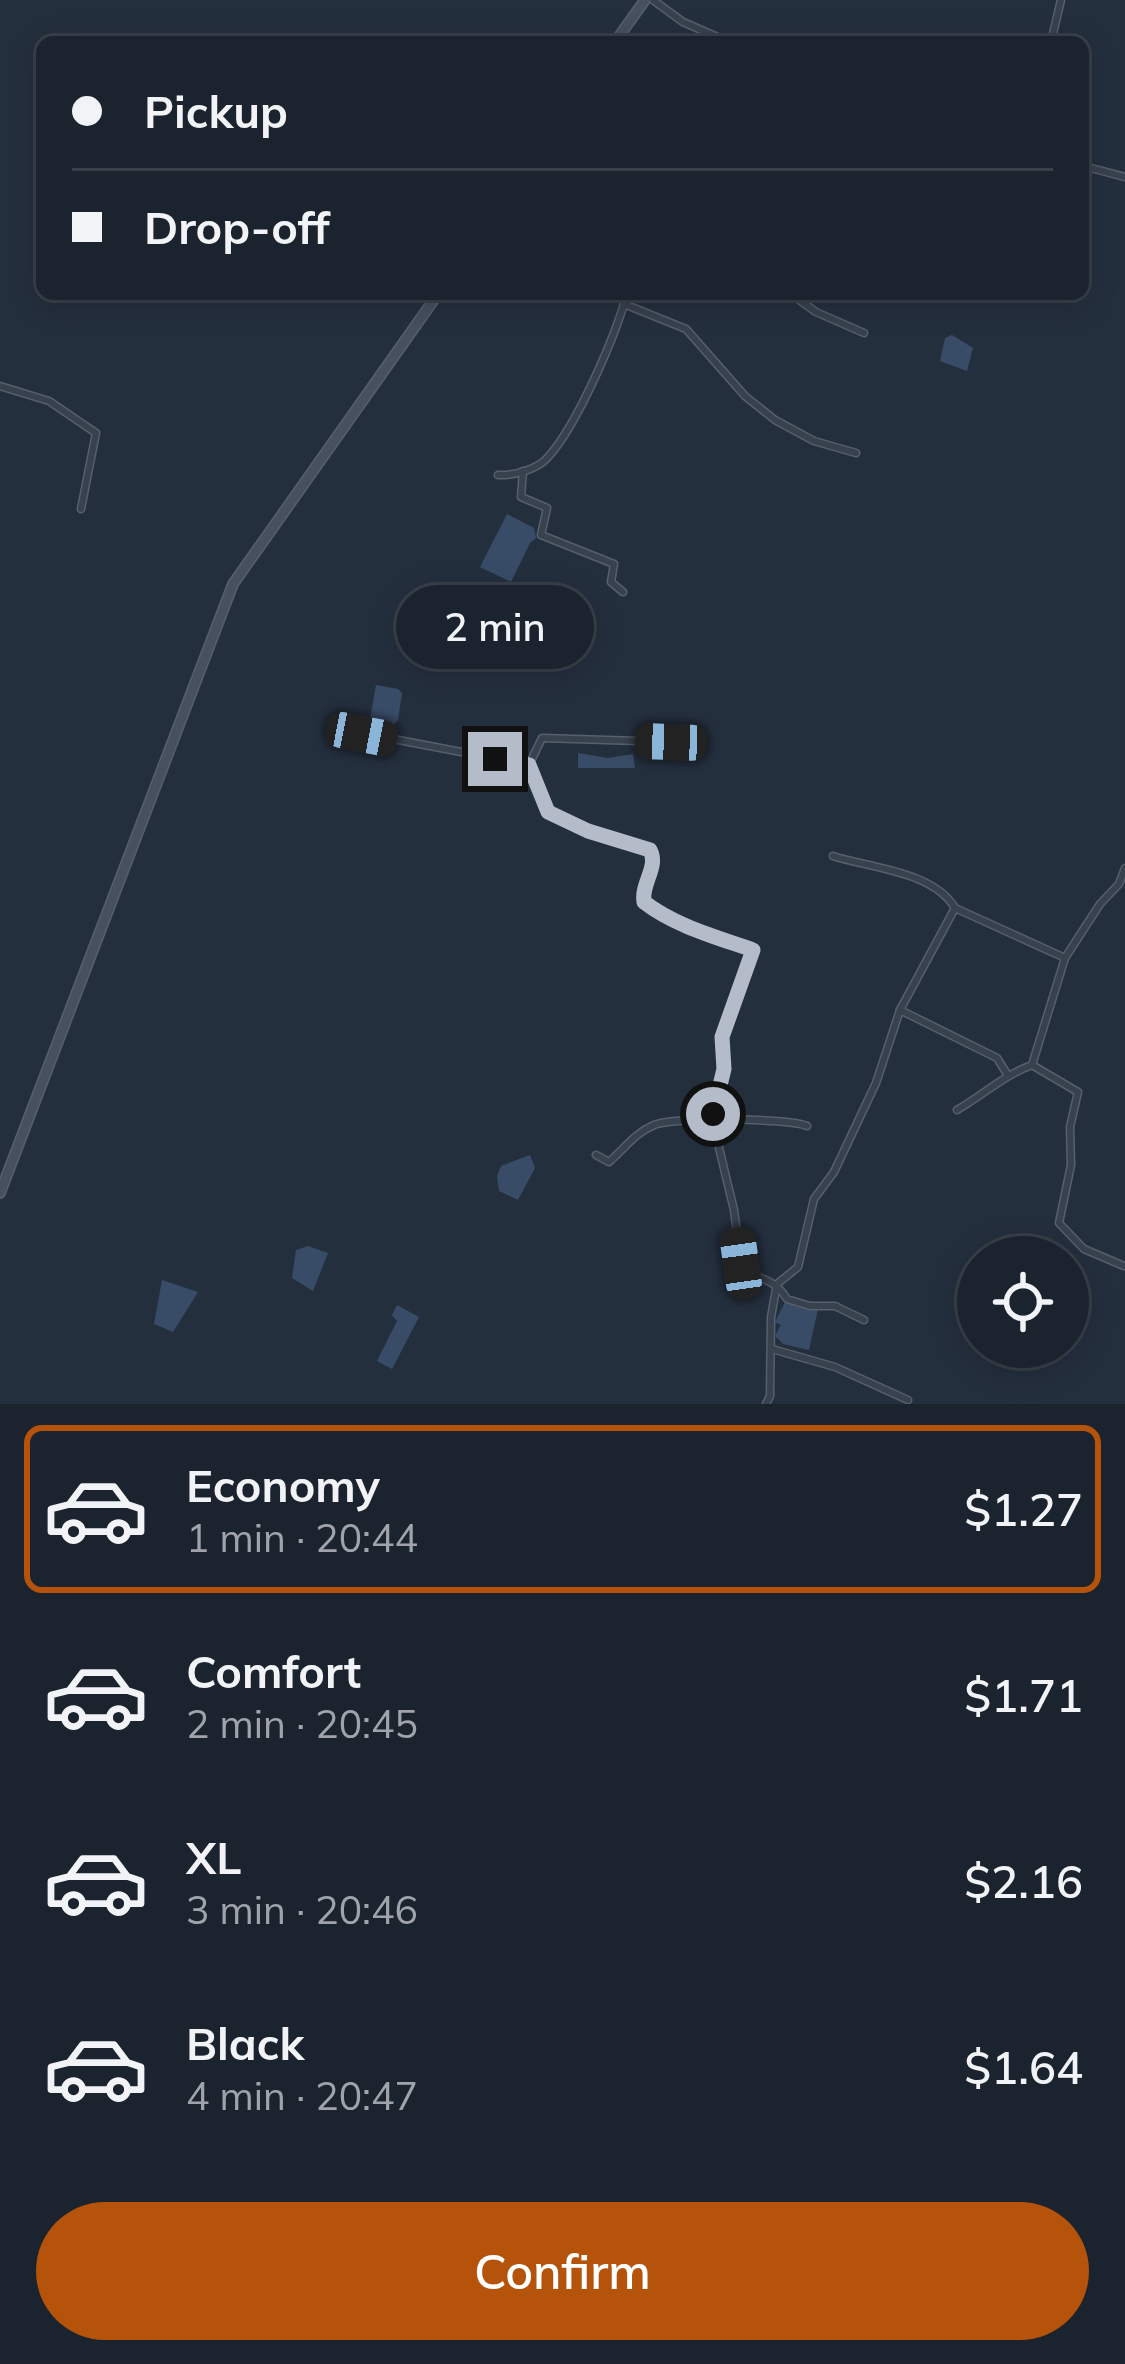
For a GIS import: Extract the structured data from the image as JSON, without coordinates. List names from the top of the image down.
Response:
{
  "page": {
    "banner": ["Pickup", "Drop-off"],
    "bubble": "2 min",
    "list": [
      {
        "name": "Economy",
        "note": "1 min · 20:44",
        "value": "$1.27"
      },
      {
        "name": "Comfort",
        "note": "2 min · 20:45",
        "value": "$1.71"
      },
      {
        "name": "XL",
        "note": "3 min · 20:46",
        "value": "$2.16"
      },
      {
        "name": "Black",
        "note": "4 min · 20:47",
        "value": "$1.64"
      }
    ],
    "buttons": "Confirm"
  }
}
